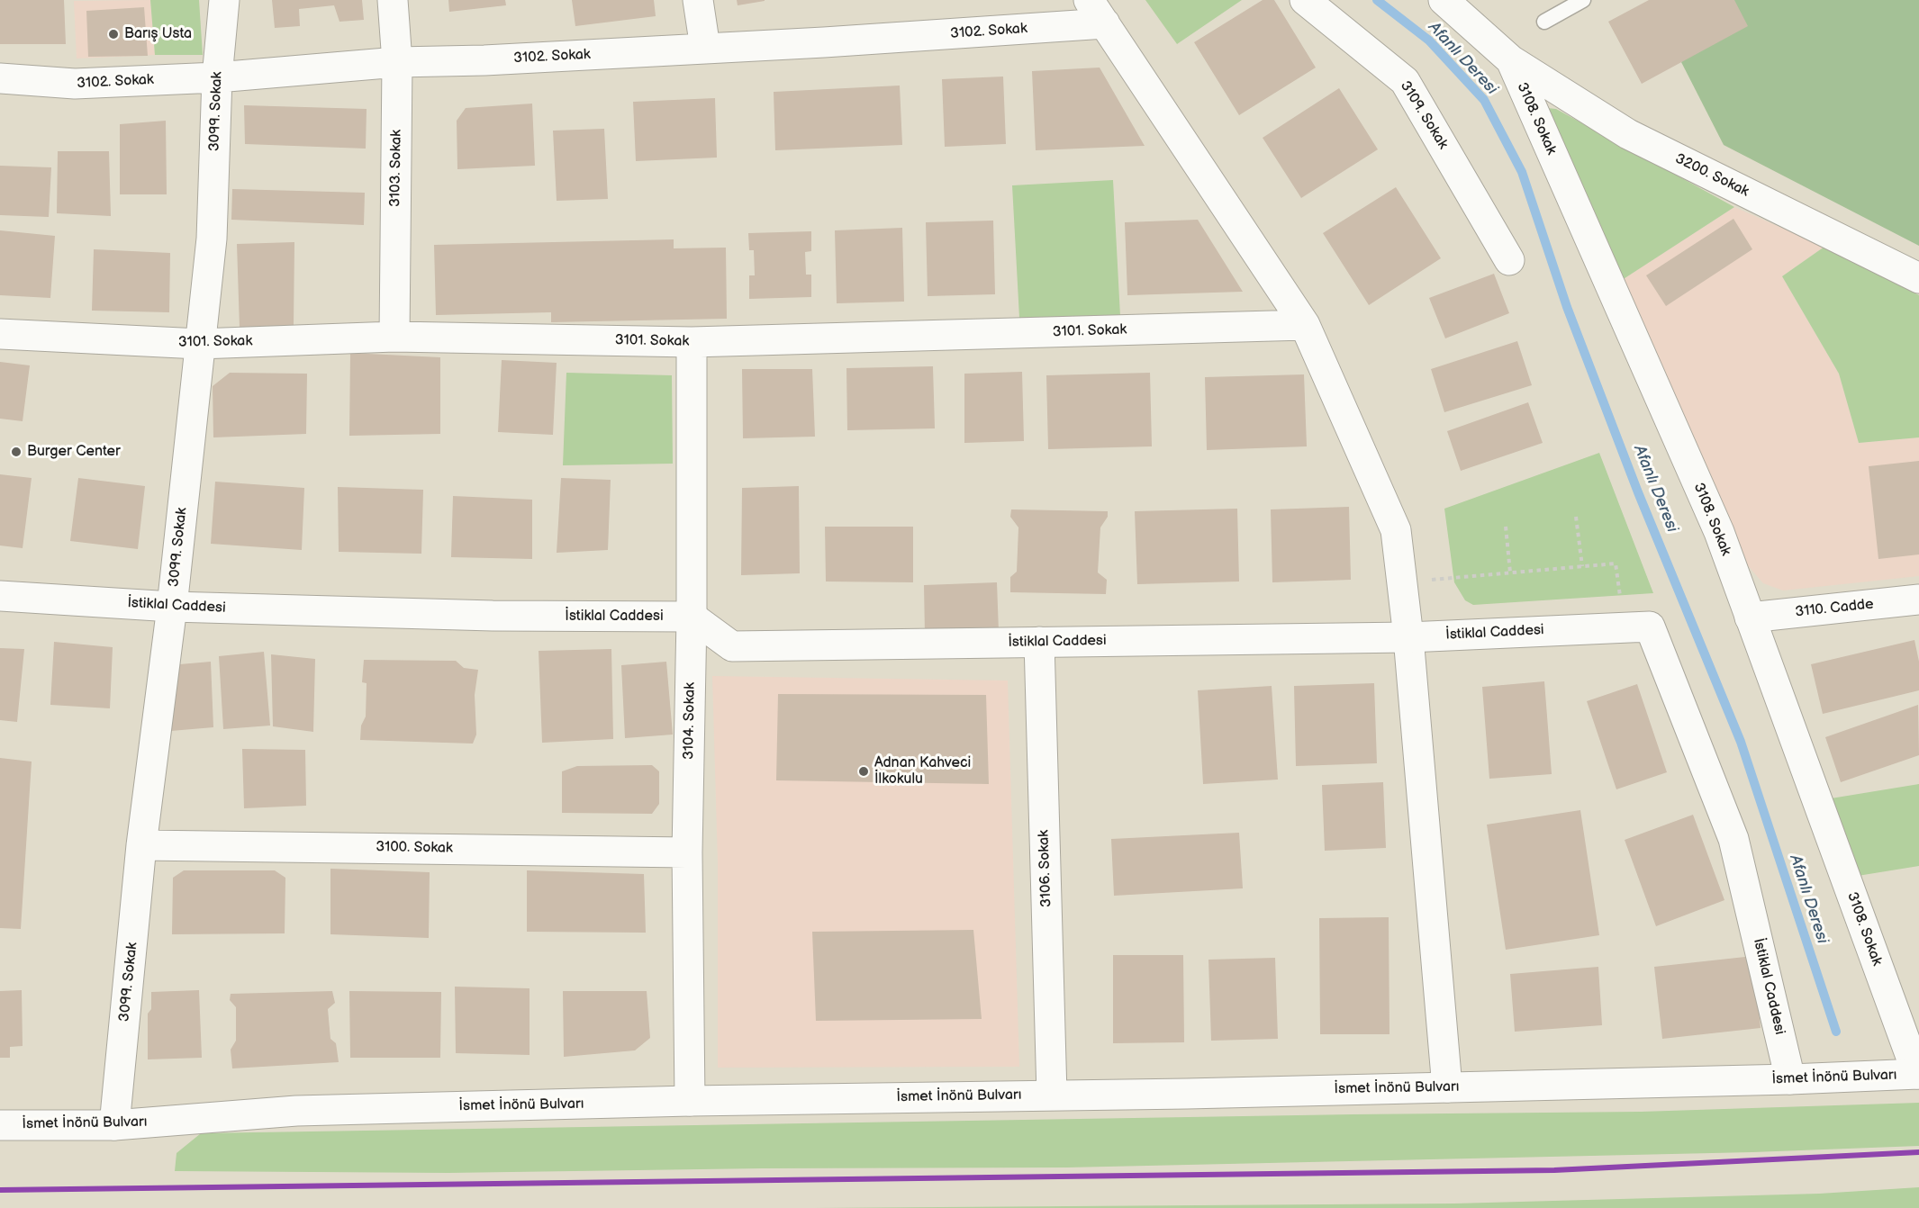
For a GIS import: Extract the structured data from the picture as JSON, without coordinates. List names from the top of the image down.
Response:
{
  "streets": {
    "street": [
      "3102. Sokak",
      "3099. Sokak",
      "3109. Sokak",
      "3108. Sokak",
      "3103. Sokak",
      "3200. Sokak",
      "3101. Sokak",
      "İstiklal Caddesi",
      "3110. Cadde",
      "3104. Sokak",
      "3100. Sokak",
      "3106. Sokak",
      "İsmet İnönü Bulvarı"
    ]
  },
  "crossings": [
    ["3102. Sokak", "3099. Sokak"],
    ["3102. Sokak", "3103. Sokak"],
    ["3099. Sokak", "3101. Sokak"],
    ["3099. Sokak", "İstiklal Caddesi"],
    ["3099. Sokak", "3100. Sokak"],
    ["3099. Sokak", "İsmet İnönü Bulvarı"],
    ["3108. Sokak", "3200. Sokak"],
    ["3108. Sokak", "3110. Cadde"],
    ["3108. Sokak", "İsmet İnönü Bulvarı"],
    ["3103. Sokak", "3101. Sokak"],
    ["3101. Sokak", "3104. Sokak"],
    ["İstiklal Caddesi", "3104. Sokak"],
    ["İstiklal Caddesi", "3106. Sokak"],
    ["İstiklal Caddesi", "İsmet İnönü Bulvarı"],
    ["3104. Sokak", "3100. Sokak"],
    ["3104. Sokak", "İsmet İnönü Bulvarı"],
    ["3106. Sokak", "İsmet İnönü Bulvarı"]
  ],
  "water": ["Afanlı Deresi"],
  "places": ["Barış Usta", "Burger Center", "Adnan Kahveci İlkokulu"]
}
